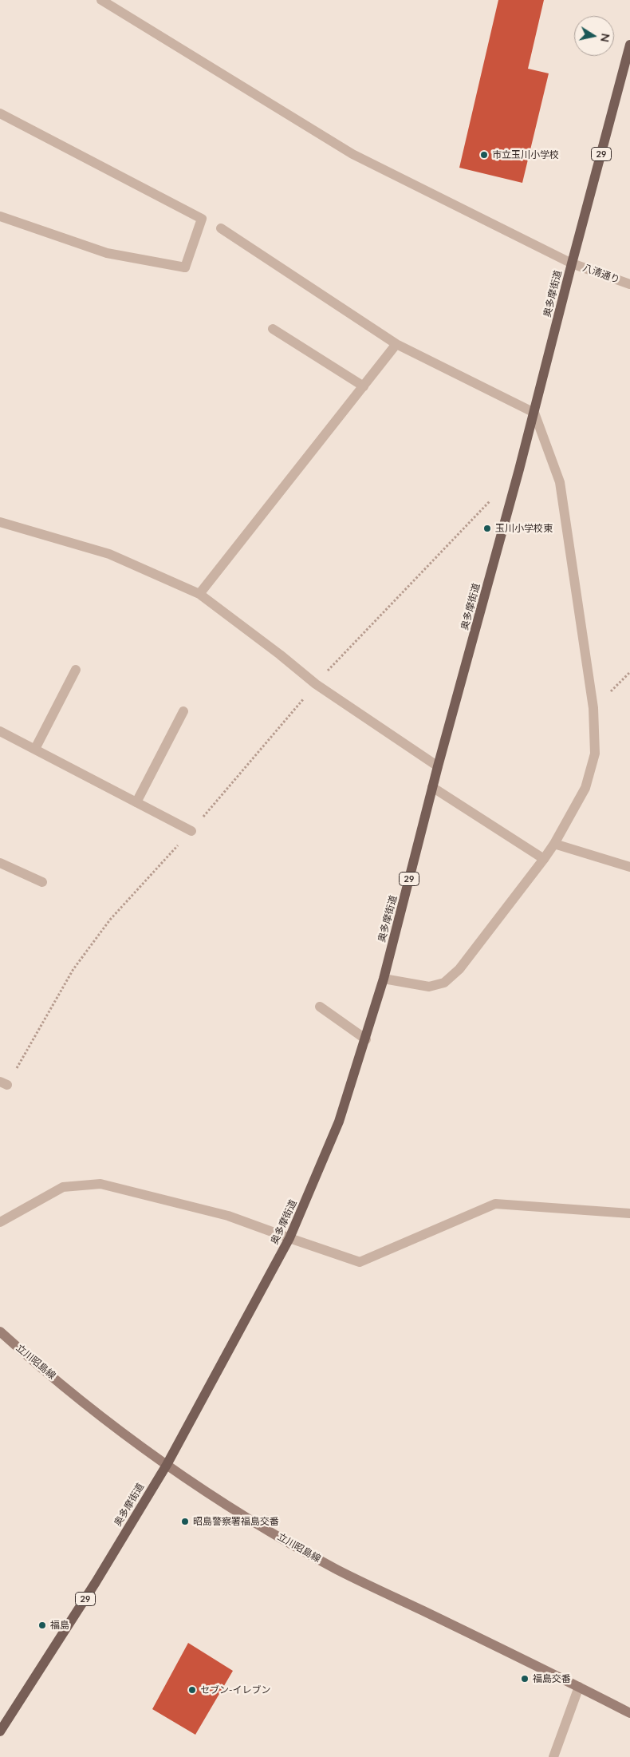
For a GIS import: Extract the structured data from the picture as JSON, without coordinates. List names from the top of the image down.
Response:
{
  "streets": {
    "main road": ["29", "奥多摩街道", "立川昭島線"],
    "street": ["八清通り"]
  },
  "crossings": [
    ["八清通り", "奥多摩街道"],
    ["奥多摩街道", "立川昭島線"]
  ],
  "places": [
    "市立玉川小学校",
    "玉川小学校東",
    "昭島警察署福島交番",
    "福島",
    "福島交番",
    "セブン-イレブン"
  ],
  "north": "right"
}
